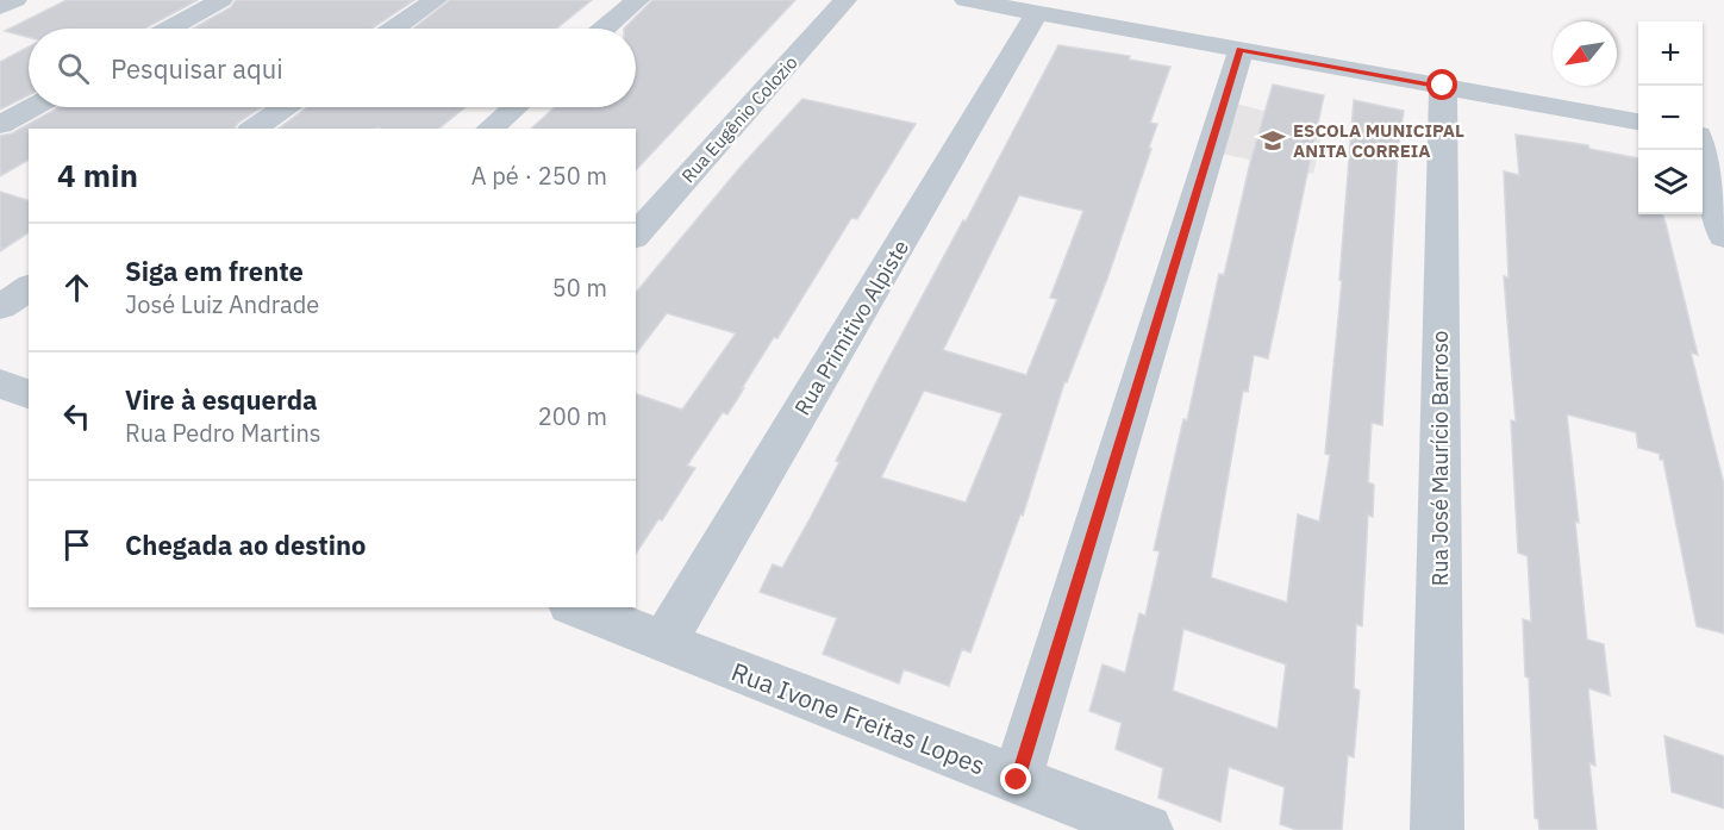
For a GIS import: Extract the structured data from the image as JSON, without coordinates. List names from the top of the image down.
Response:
{
  "streets": {
    "street": [
      "Rua Eugênio Colozio",
      "Rua Primitivo Alpiste",
      "Rua José Maurício Barroso",
      "Rua Ivone Freitas Lopes"
    ]
  },
  "crossings": [
    ["Rua Primitivo Alpiste", "Rua Ivone Freitas Lopes"]
  ],
  "places": {
    "school or university": ["ESCOLA MUNICIPAL ANITA CORREIA"]
  },
  "north": "bottom left",
  "page": {
    "map_buttons": ["+", "−"],
    "search": "Pesquisar aqui",
    "heading": ["4 min", "A pé · 250 m"],
    "list": [
      ["Siga em frente", "José Luiz Andrade", "50 m"],
      ["Vire à esquerda", "Rua Pedro Martins", "200 m"],
      "Chegada ao destino"
    ]
  }
}
